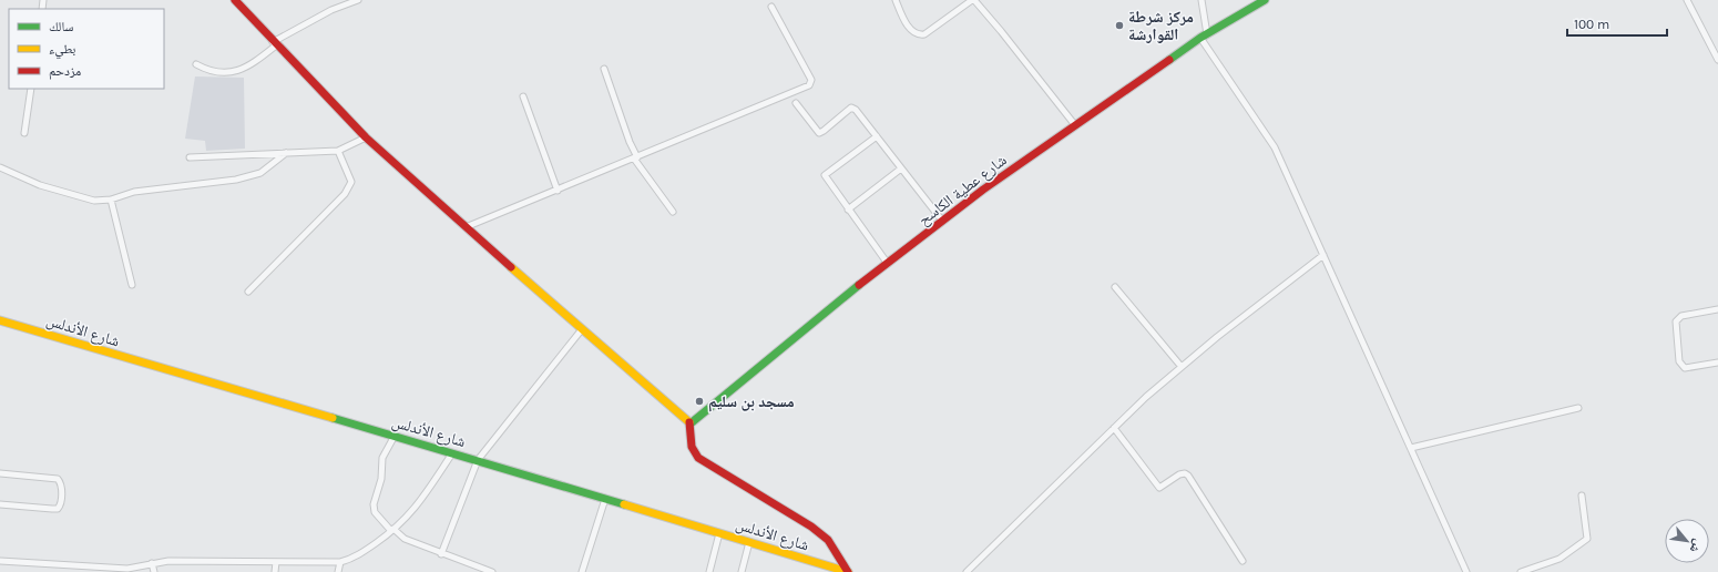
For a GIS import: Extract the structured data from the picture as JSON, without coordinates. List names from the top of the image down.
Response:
{
  "streets": {
    "main road": ["شارع عطية الكاسح", "شارع الأندلس"]
  },
  "places": ["مركز شرطة القوارشة", "مسجد بن سليم"],
  "legend": ["سالك", "بطيء", "مزدحم"],
  "scale_bar": "100 m",
  "north": "bottom right"
}
